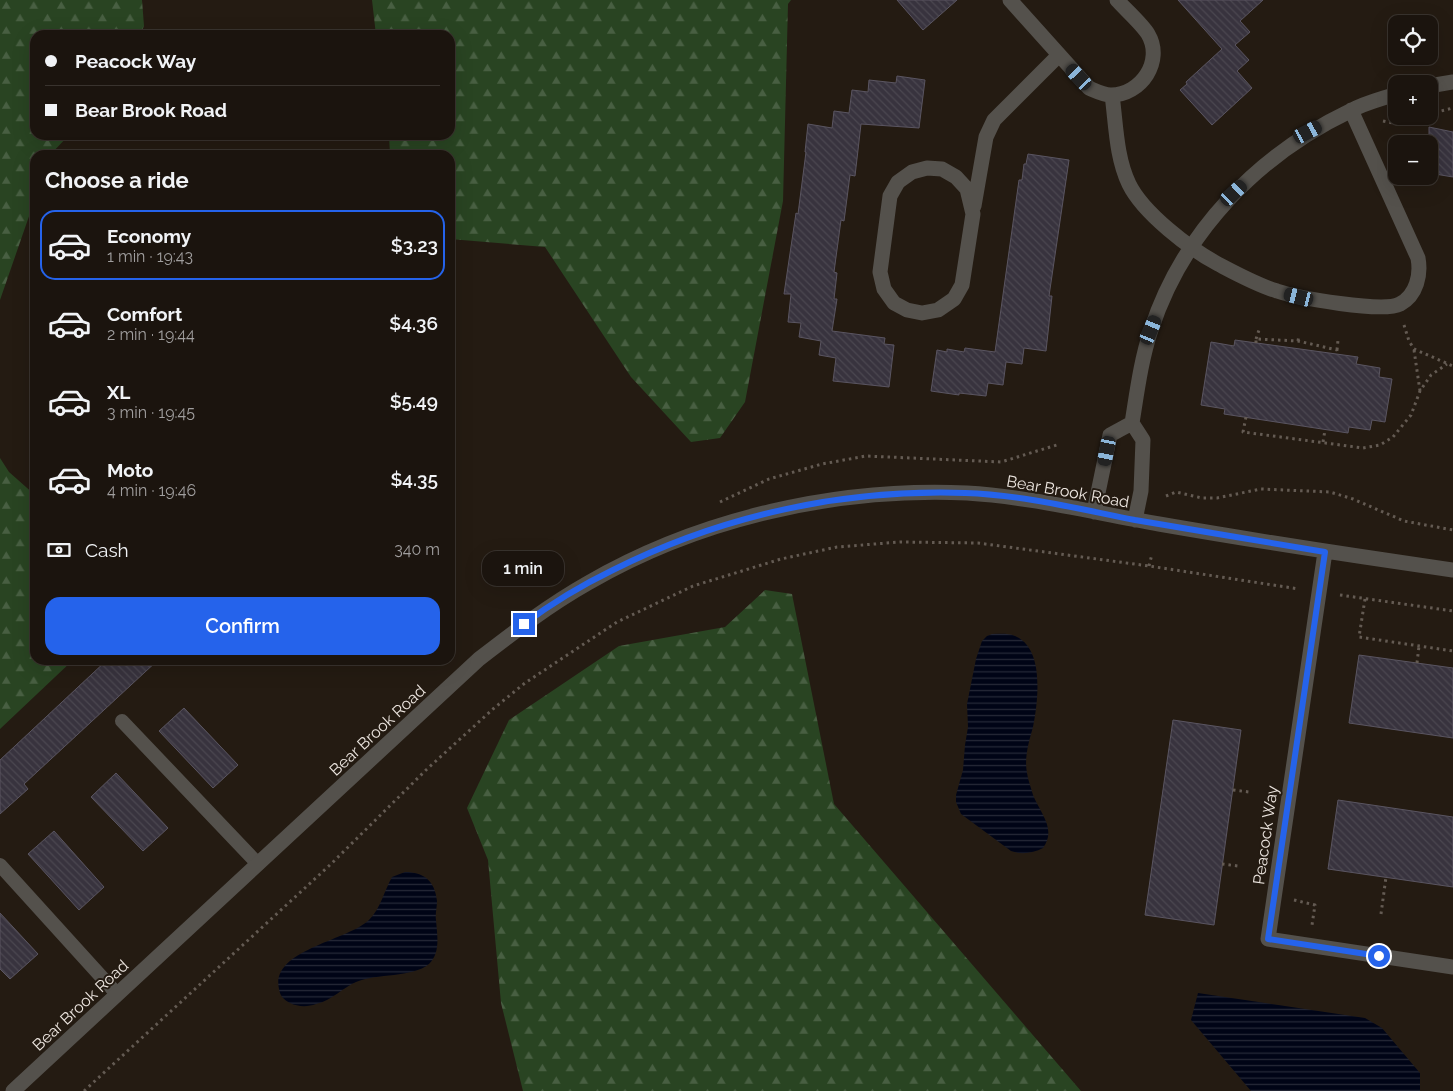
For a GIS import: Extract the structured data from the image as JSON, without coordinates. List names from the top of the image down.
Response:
{
  "streets": {
    "street": ["Bear Brook Road", "Peacock Way"]
  },
  "crossings": [
    ["Bear Brook Road", "Peacock Way"]
  ],
  "page": {
    "map_buttons": ["+", "−"],
    "banner": ["Peacock Way", "Bear Brook Road"],
    "heading": "Choose a ride",
    "list": [
      {
        "name": "Economy",
        "note": "1 min · 19:43",
        "value": "$3.23"
      },
      {
        "name": "Comfort",
        "note": "2 min · 19:44",
        "value": "$4.36"
      },
      {
        "name": "XL",
        "note": "3 min · 19:45",
        "value": "$5.49"
      },
      {
        "name": "Moto",
        "note": "4 min · 19:46",
        "value": "$4.35"
      }
    ],
    "pay": ["Cash", "340 m"],
    "bubble": "1 min",
    "buttons": "Confirm"
  }
}
